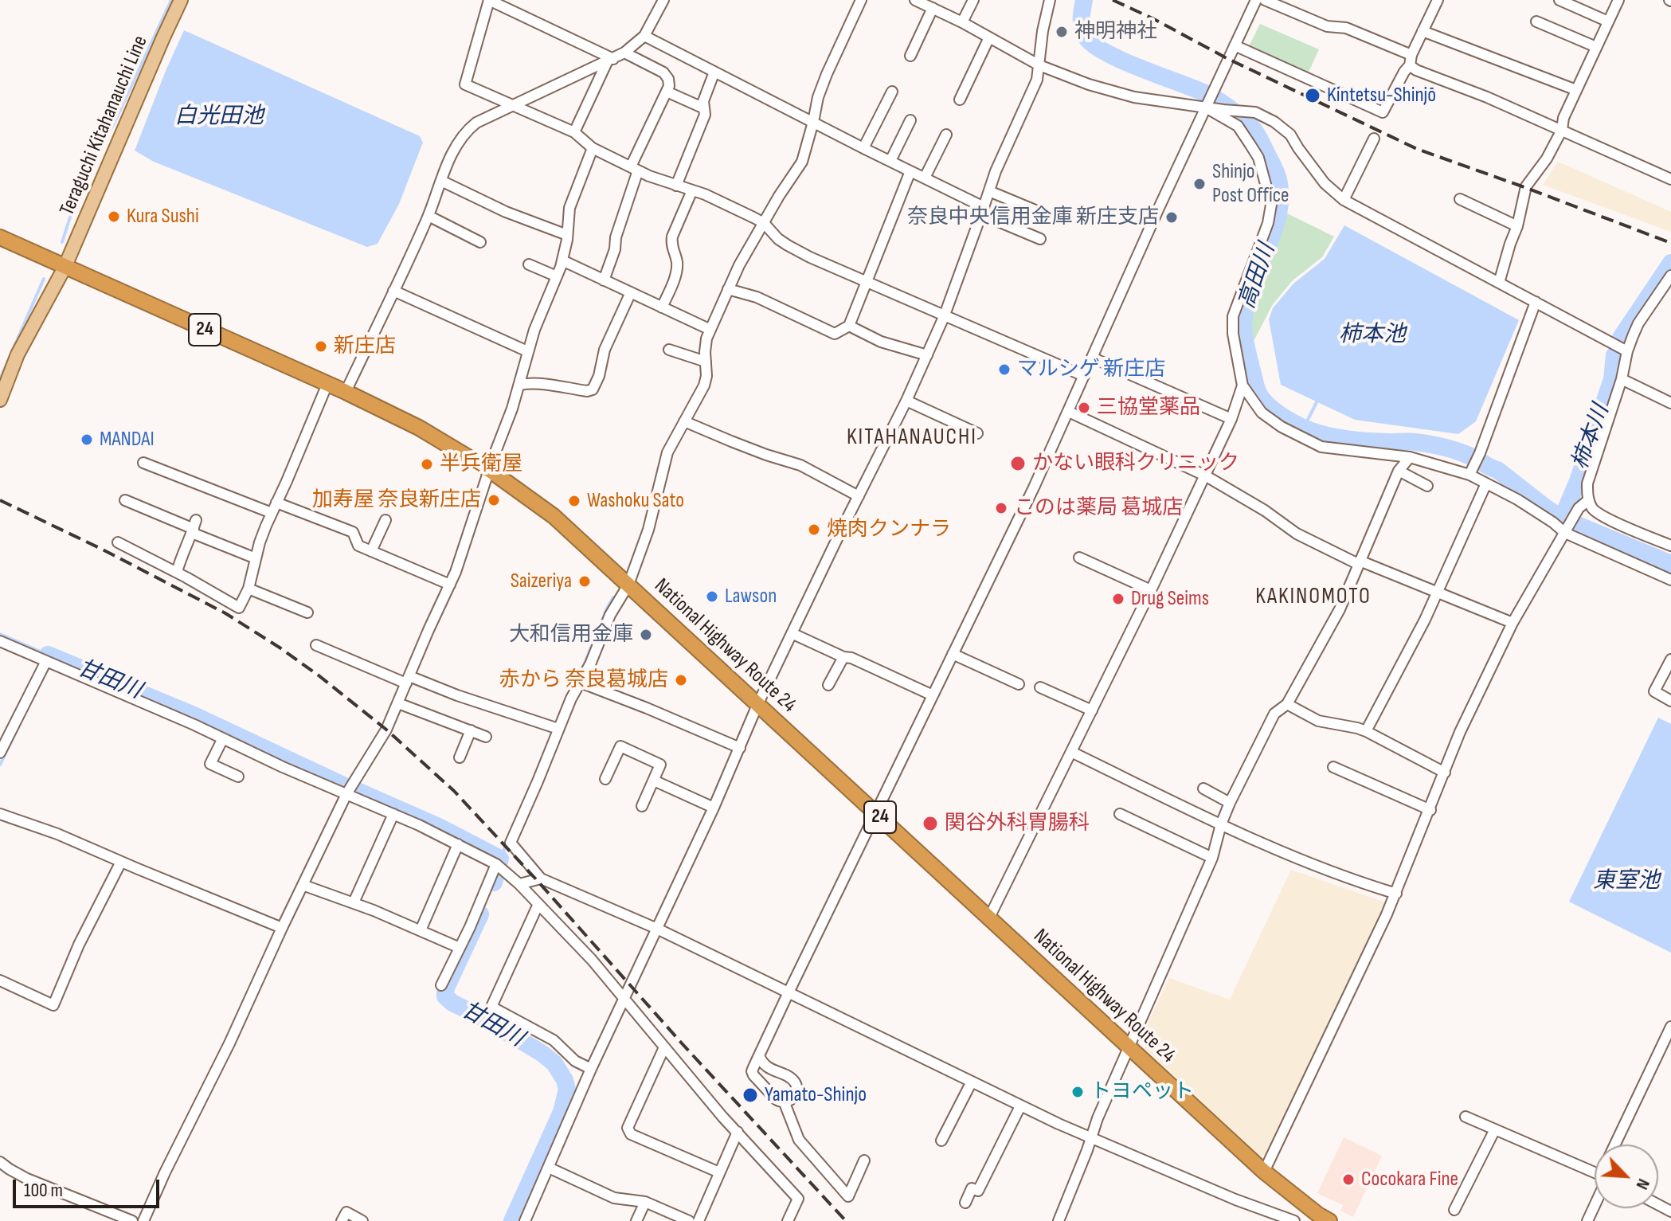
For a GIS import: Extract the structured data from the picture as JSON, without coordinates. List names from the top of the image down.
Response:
{
  "streets": {
    "highway": ["24", "National Highway Route 24"],
    "main road": ["Teraguchi Kitahanauchi Line"]
  },
  "crossings": [
    ["Teraguchi Kitahanauchi Line", "National Highway Route 24"]
  ],
  "districts": ["KITAHANAUCHI", "KAKINOMOTO"],
  "water": [
    "白光田池",
    "高田川",
    "柿本池",
    "柿本川",
    "甘田川",
    "東室池"
  ],
  "places": [
    "神明神社",
    "Kintetsu-Shinjō",
    "Shinjo Post Office",
    "Kura Sushi",
    "奈良中央信用金庫 新庄支店",
    "新庄店",
    "マルシゲ 新庄店",
    "三協堂薬品",
    "MANDAI",
    "かない眼科クリニック",
    "半兵衛屋",
    "加寿屋 奈良新庄店",
    "Washoku Sato",
    "このは薬局 葛城店",
    "焼肉クンナラ",
    "Saizeriya",
    "Lawson",
    "Drug Seims",
    "大和信用金庫",
    "赤から 奈良葛城店",
    "関谷外科胃腸科",
    "トヨペット",
    "Yamato-Shinjo",
    "Cocokara Fine"
  ],
  "scale_bar": "100 m",
  "north": "bottom right"
}
